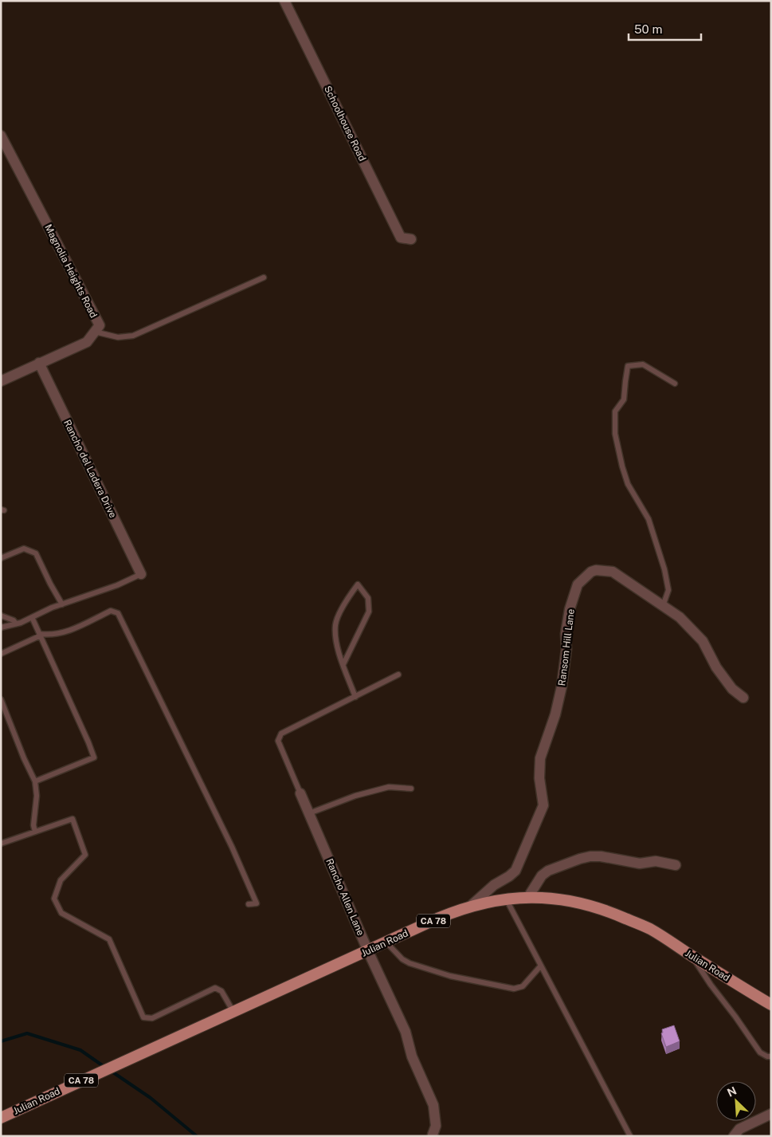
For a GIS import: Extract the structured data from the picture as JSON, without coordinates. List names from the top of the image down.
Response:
{
  "streets": {
    "main road": ["CA 78", "Julian Road"],
    "street": [
      "Schoolhouse Road",
      "Magnolia Heights Road",
      "Rancho del Ladera Drive",
      "Ransom Hill Lane",
      "Rancho Allen Lane"
    ]
  },
  "crossings": [
    ["Magnolia Heights Road", "Rancho del Ladera Drive"],
    ["Ransom Hill Lane", "Julian Road"],
    ["Rancho Allen Lane", "Julian Road"]
  ],
  "scale_bar": "50 m",
  "north": "top left"
}
